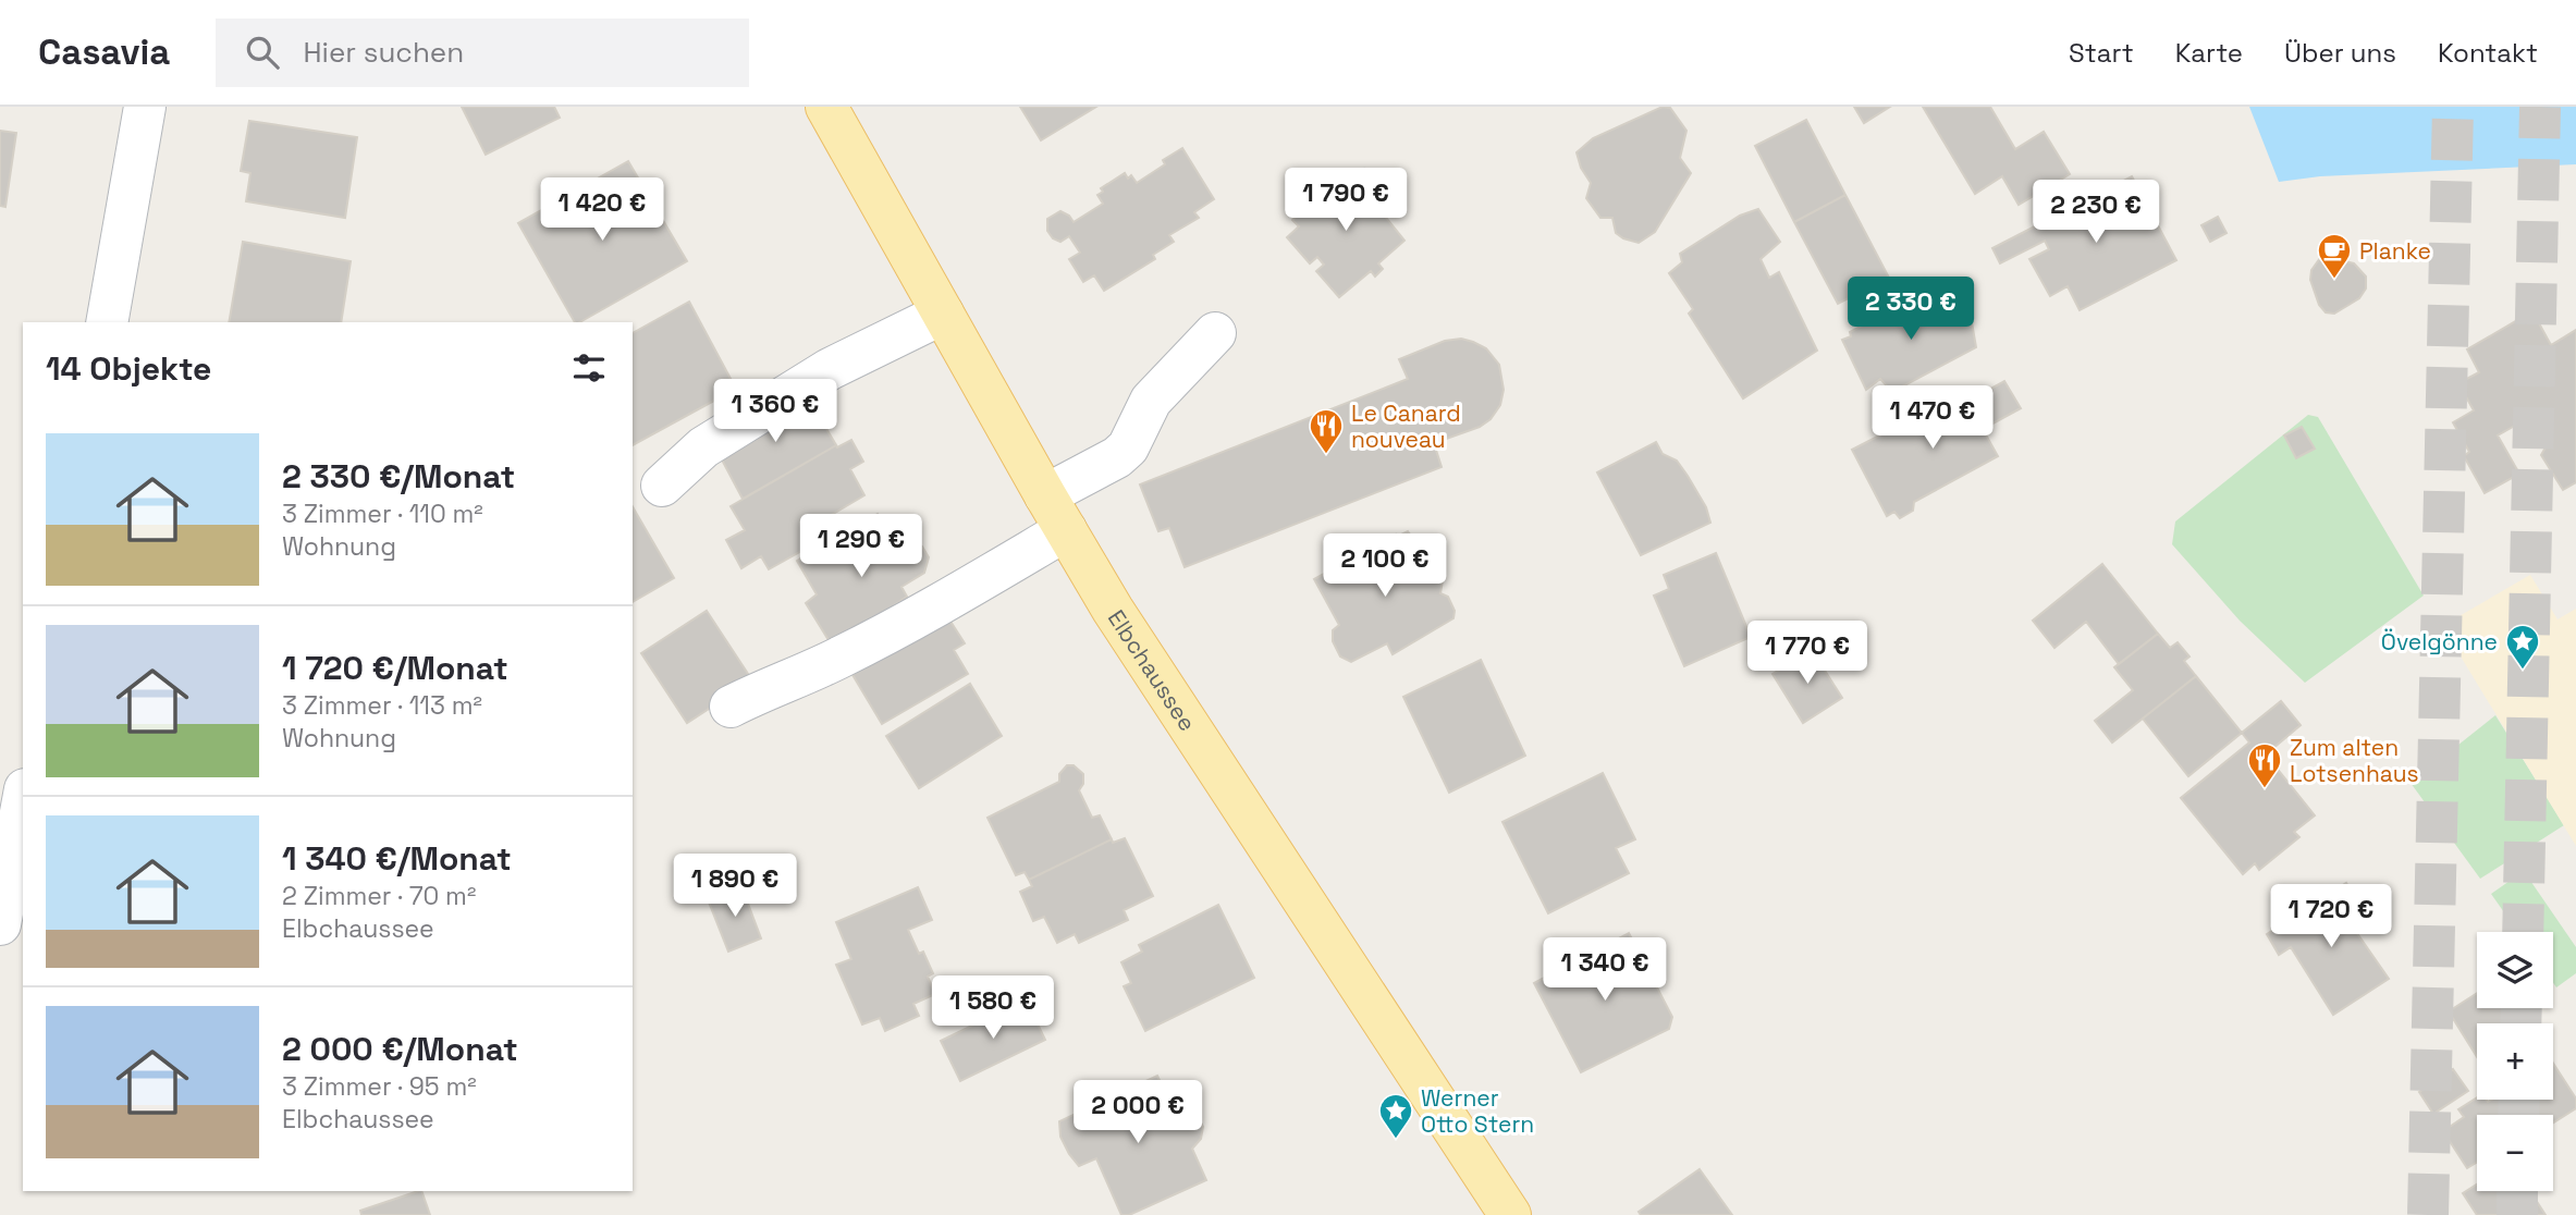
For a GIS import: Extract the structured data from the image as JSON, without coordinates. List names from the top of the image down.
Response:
{
  "streets": {
    "main road": ["Elbchaussee"]
  },
  "places": {
    "cafe": ["Planke"],
    "restaurant": ["Le Canard nouveau", "Zum alten Lotsenhaus"],
    "place": ["Övelgönne", "Werner Otto Stern"]
  },
  "page": {
    "header": "Casavia",
    "search": "Hier suchen",
    "nav": [
      "Start",
      "Karte",
      "Über uns",
      "Kontakt"
    ],
    "price": [
      "1 790 €",
      "1 420 €",
      "2 230 €",
      "2 330 €",
      "1 360 €",
      "1 470 €",
      "1 290 €",
      "2 100 €",
      "1 770 €",
      "1 890 €",
      "1 720 €",
      "1 340 €",
      "1 580 €",
      "2 000 €"
    ],
    "heading": "14 Objekte",
    "list": [
      {
        "name": "2 330 €/Monat",
        "note": "3 Zimmer · 110 m² · Wohnung"
      },
      {
        "name": "1 720 €/Monat",
        "note": "3 Zimmer · 113 m² · Wohnung"
      },
      {
        "name": "1 340 €/Monat",
        "note": "2 Zimmer · 70 m² · Elbchaussee"
      },
      {
        "name": "2 000 €/Monat",
        "note": "3 Zimmer · 95 m² · Elbchaussee"
      }
    ],
    "map_buttons": ["+", "−"]
  }
}
